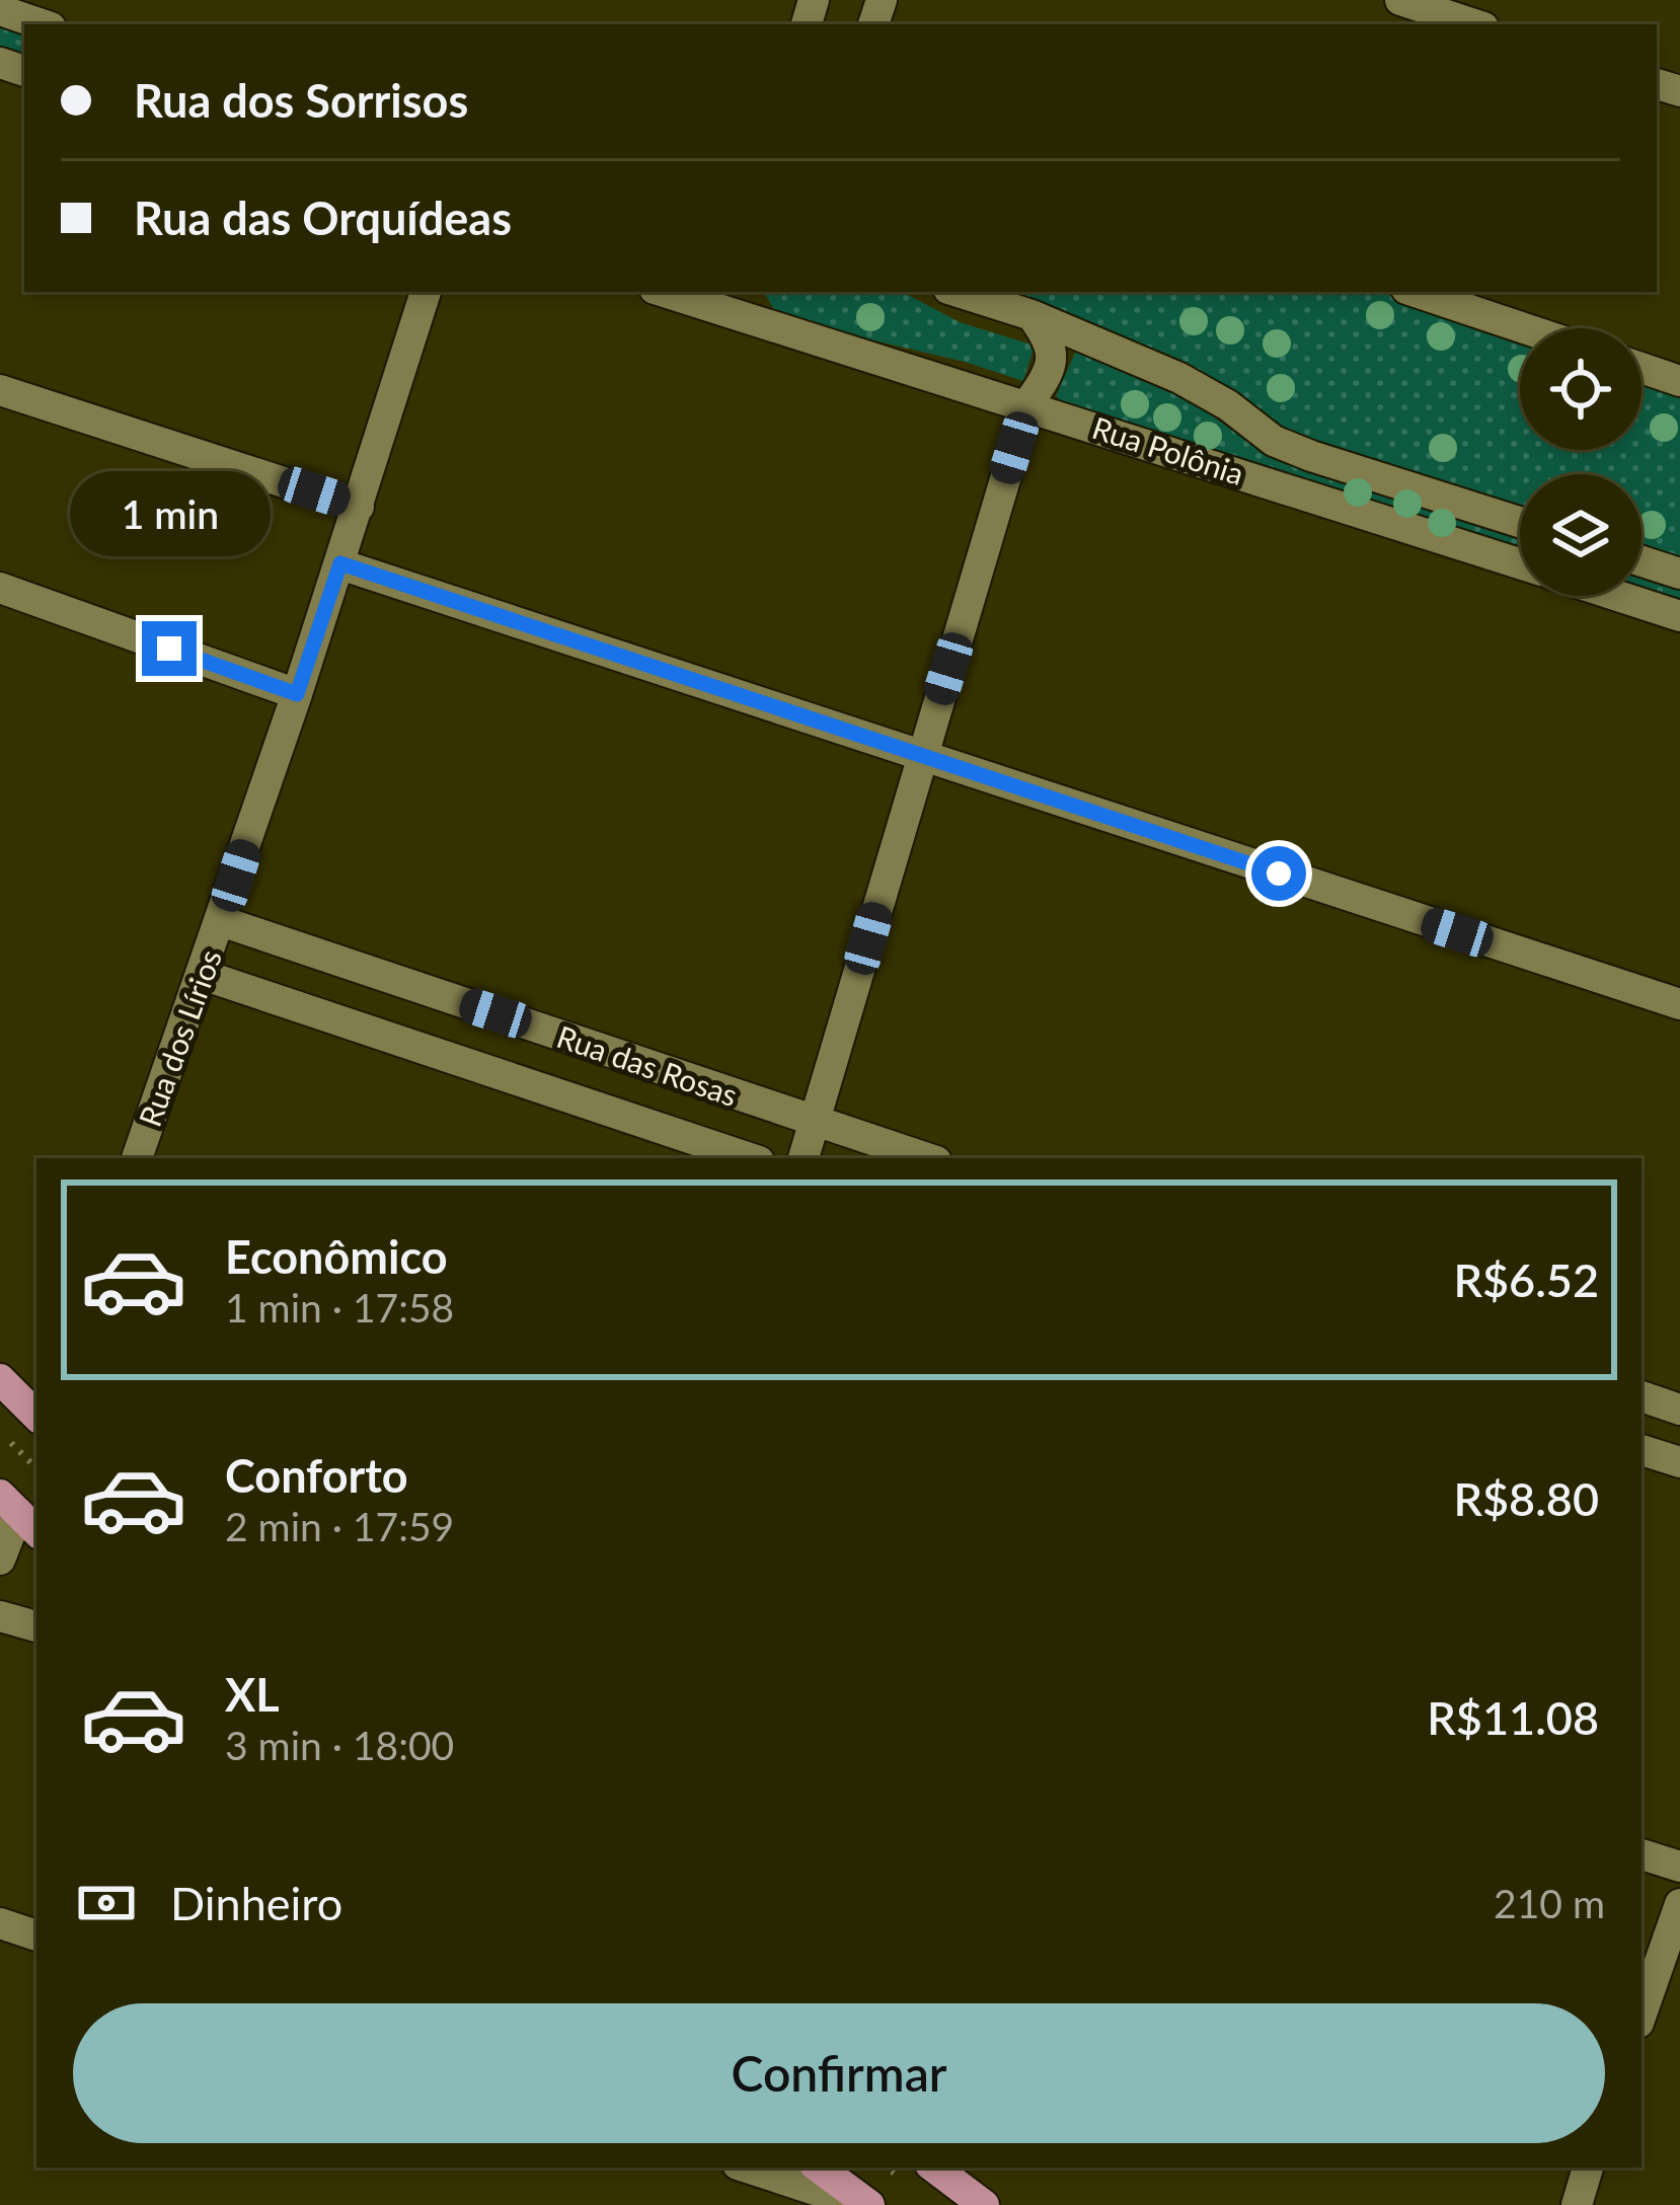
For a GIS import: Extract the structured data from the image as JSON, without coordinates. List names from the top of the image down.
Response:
{
  "streets": {
    "street": ["Rua Polônia", "Rua dos Lírios", "Rua das Rosas"]
  },
  "crossings": [
    ["Rua dos Lírios", "Rua das Rosas"]
  ],
  "page": {
    "banner": ["Rua dos Sorrisos", "Rua das Orquídeas"],
    "bubble": "1 min",
    "list": [
      {
        "name": "Econômico",
        "note": "1 min · 17:58",
        "value": "R$6.52"
      },
      {
        "name": "Conforto",
        "note": "2 min · 17:59",
        "value": "R$8.80"
      },
      {
        "name": "XL",
        "note": "3 min · 18:00",
        "value": "R$11.08"
      }
    ],
    "pay": ["Dinheiro", "210 m"],
    "buttons": "Confirmar"
  }
}
